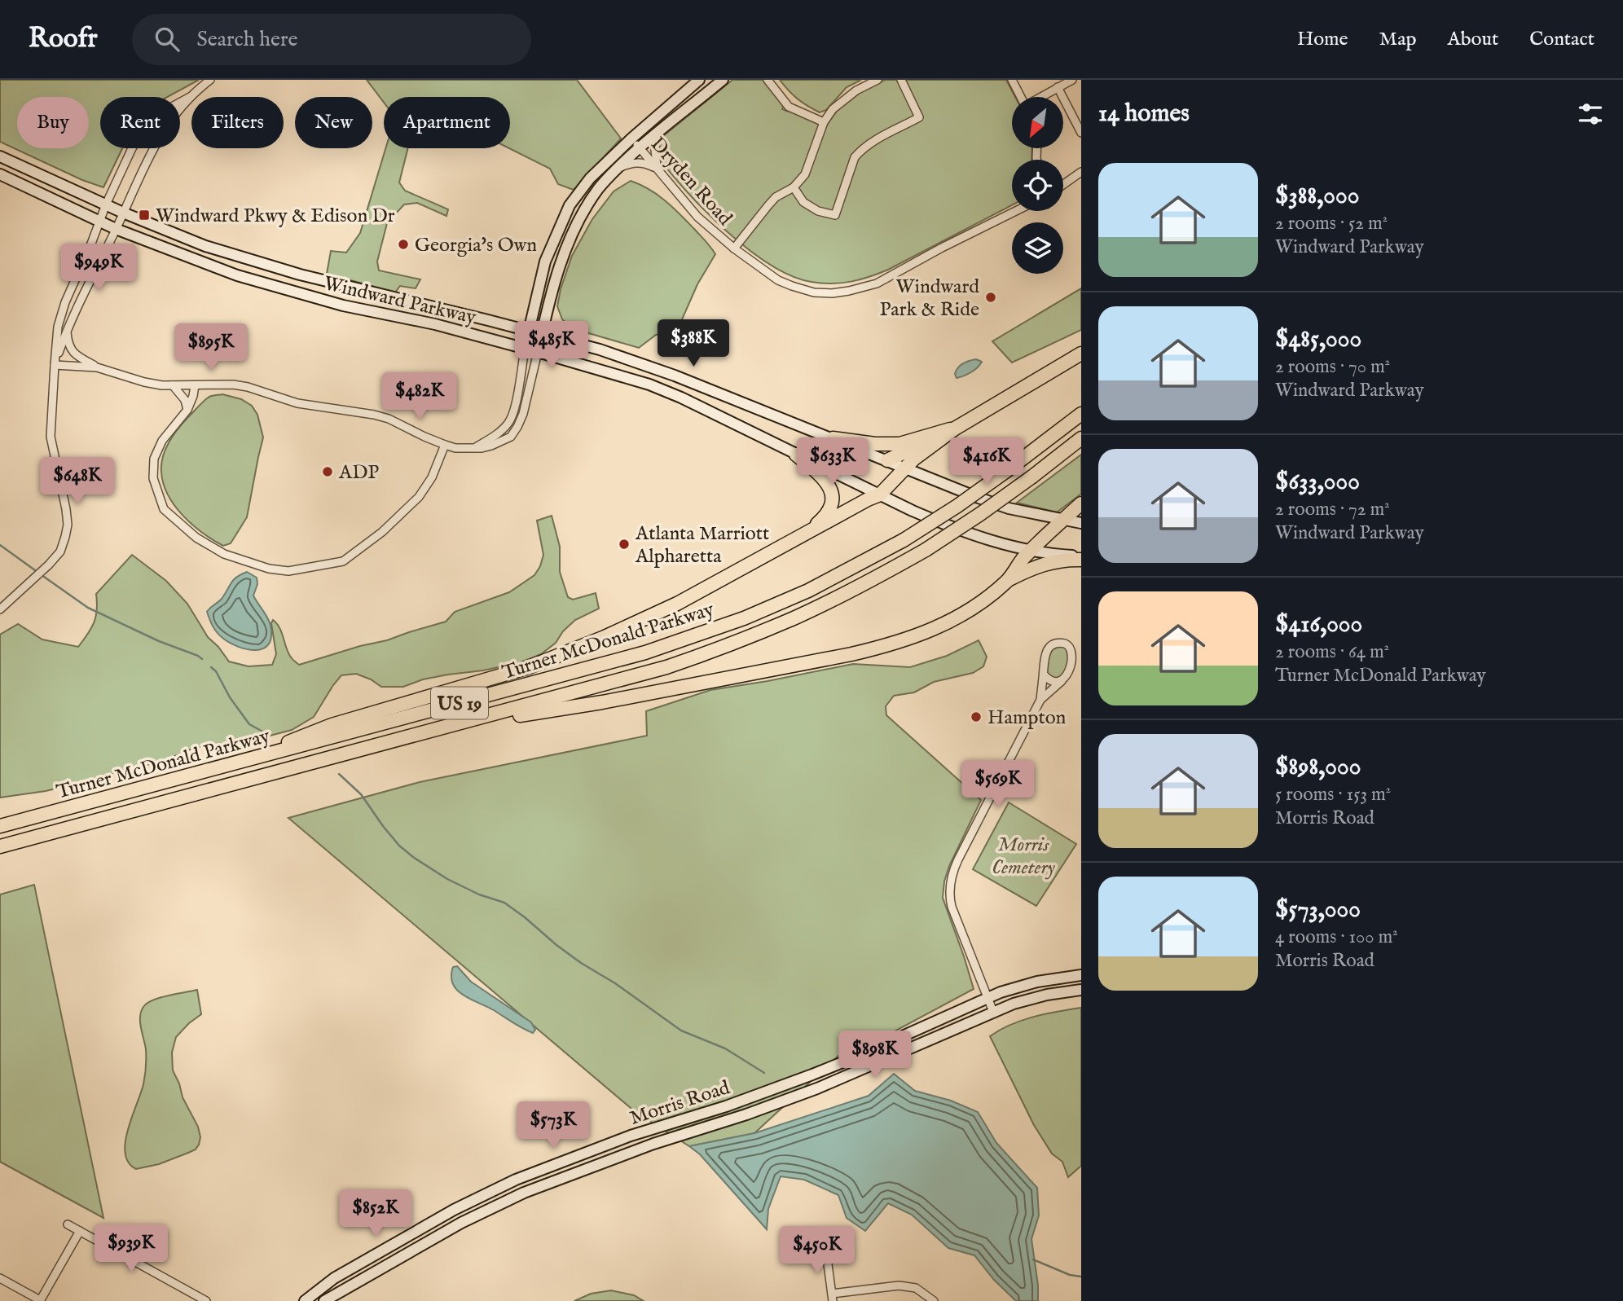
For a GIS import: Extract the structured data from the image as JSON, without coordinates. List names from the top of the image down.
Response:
{
  "streets": {
    "highway": ["Turner McDonald Parkway", "US 19"],
    "street": ["Dryden Road", "Windward Parkway", "Morris Road"]
  },
  "parks": ["Morris Cemetery"],
  "places": {
    "transit": ["Windward Pkwy & Edison Dr"],
    "other": [
      "Georgia's Own",
      "Windward Park & Ride",
      "ADP",
      "Atlanta Marriott Alpharetta",
      "Hampton"
    ]
  },
  "north": "bottom left",
  "page": {
    "header": "Roofr",
    "search": "Search here",
    "nav": [
      "Home",
      "Map",
      "About",
      "Contact"
    ],
    "heading": "14 homes",
    "chip": [
      "Buy",
      "Rent",
      "Filters",
      "New",
      "Apartment"
    ],
    "list": [
      {
        "name": "$388,000",
        "note": "2 rooms · 52 m² · Windward Parkway"
      },
      {
        "name": "$485,000",
        "note": "2 rooms · 70 m² · Windward Parkway"
      },
      {
        "name": "$633,000",
        "note": "2 rooms · 72 m² · Windward Parkway"
      },
      {
        "name": "$416,000",
        "note": "2 rooms · 64 m² · Turner McDonald Parkway"
      },
      {
        "name": "$898,000",
        "note": "5 rooms · 153 m² · Morris Road"
      },
      {
        "name": "$573,000",
        "note": "4 rooms · 100 m² · Morris Road"
      }
    ],
    "price": [
      "$949K",
      "$388K",
      "$485K",
      "$895K",
      "$482K",
      "$633K",
      "$416K",
      "$648K",
      "$569K",
      "$898K",
      "$573K",
      "$852K",
      "$939K",
      "$450K"
    ]
  }
}
